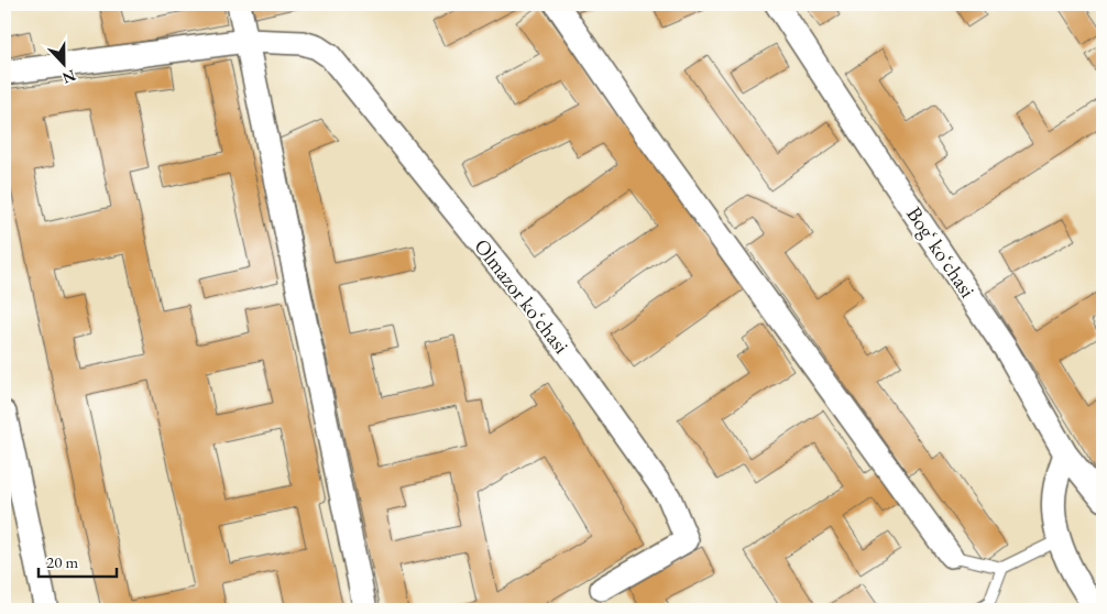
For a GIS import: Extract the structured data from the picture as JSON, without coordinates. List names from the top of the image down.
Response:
{
  "streets": {
    "street": ["Bogʻ koʻchasi", "Olmazor koʻchasi"]
  },
  "scale_bar": "20 m",
  "north": "bottom"
}
